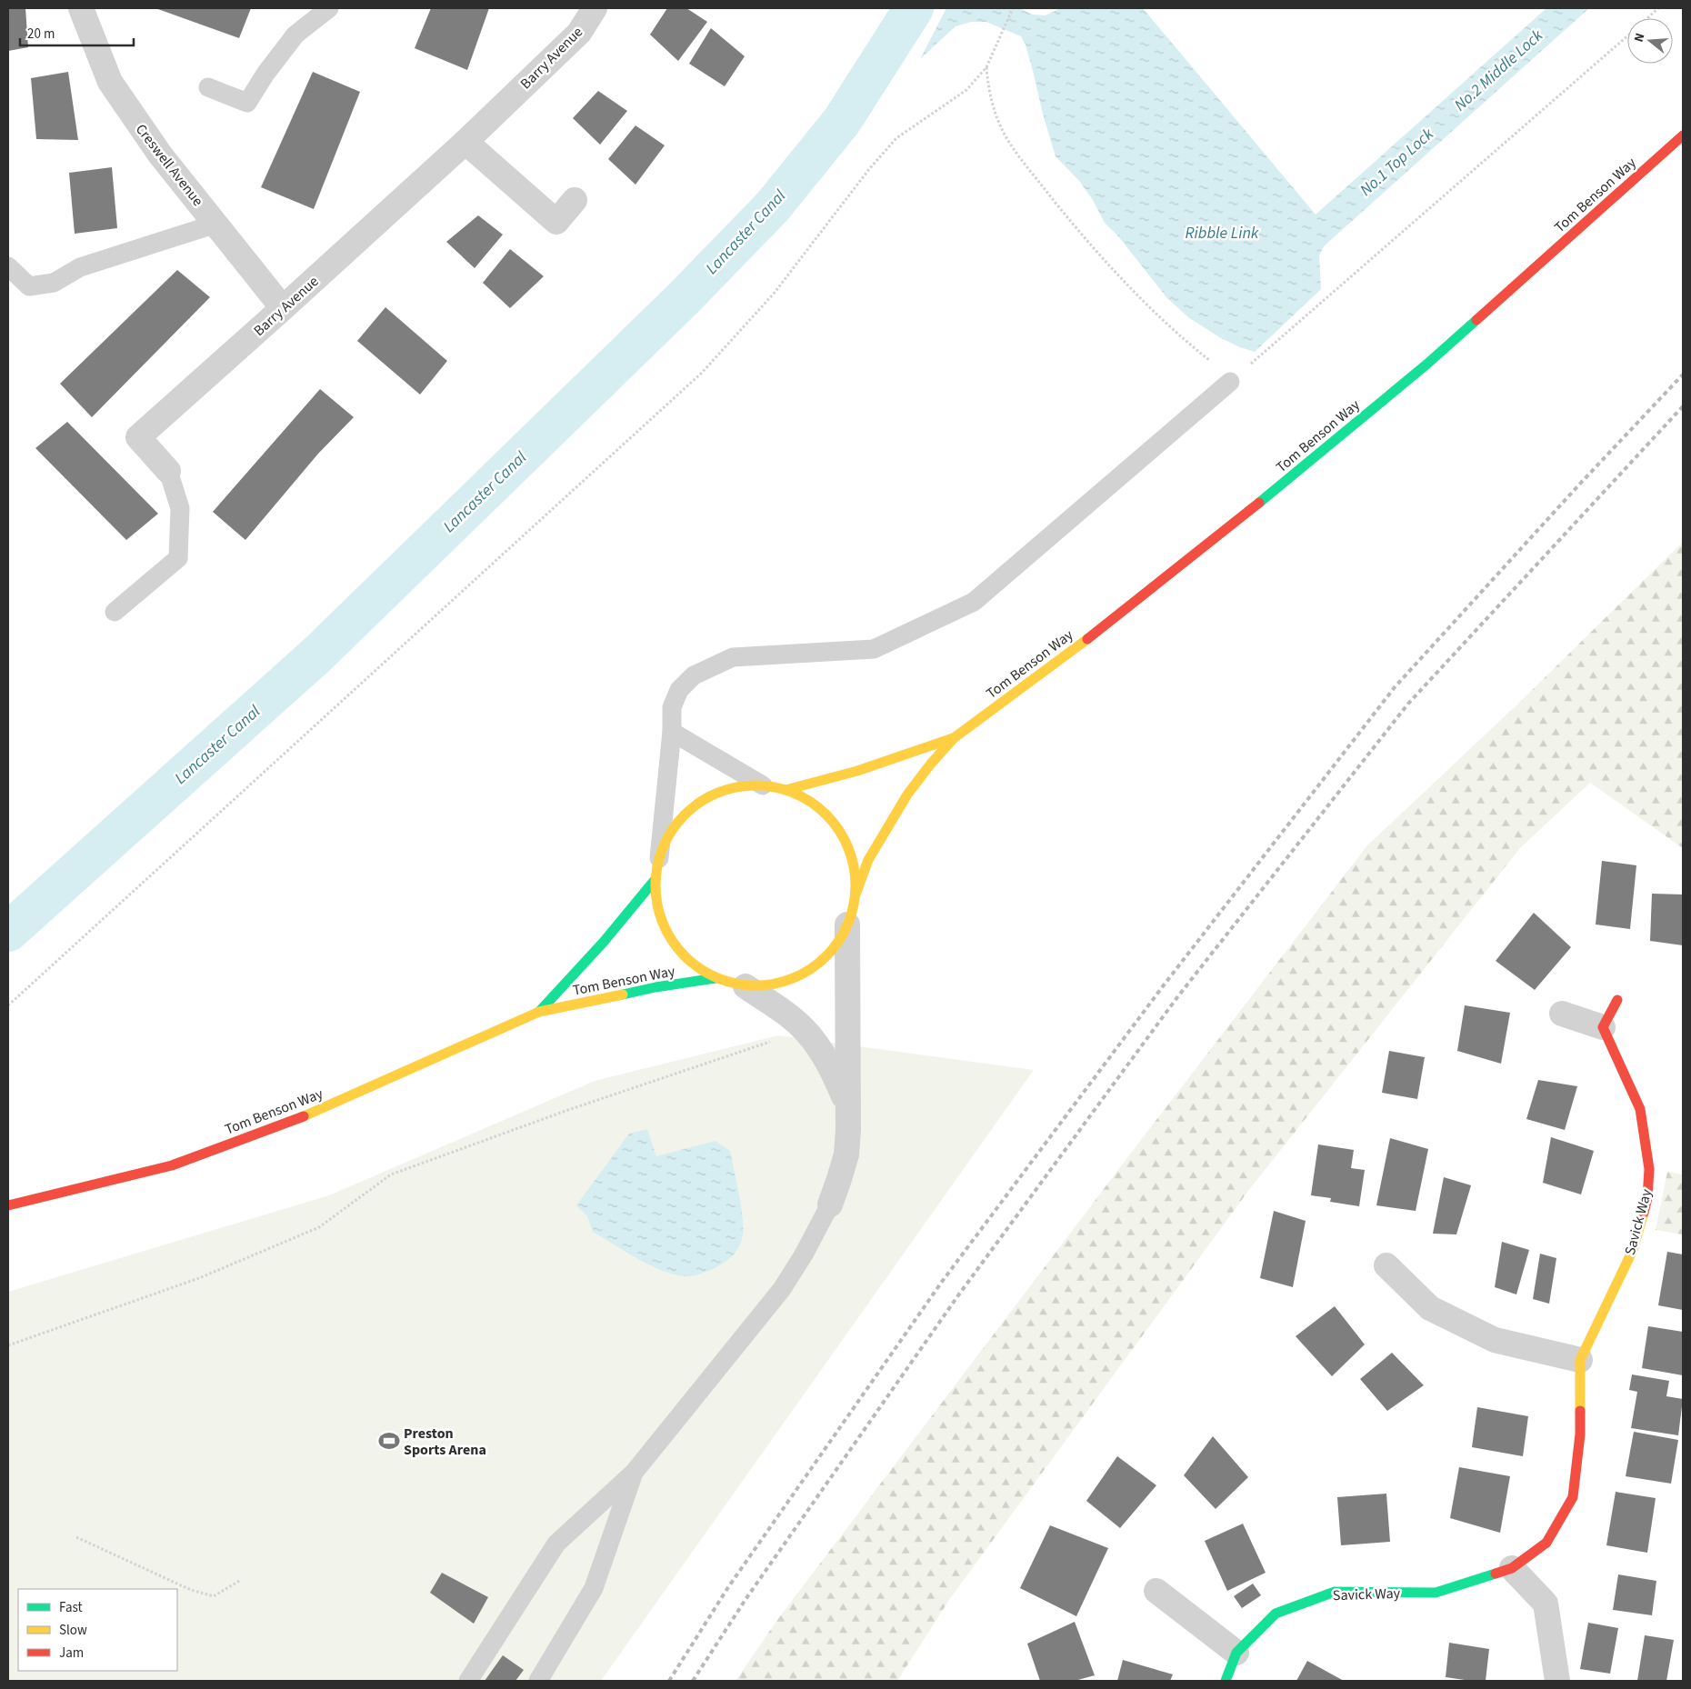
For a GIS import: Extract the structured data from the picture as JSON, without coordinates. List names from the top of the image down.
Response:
{
  "streets": {
    "main road": ["Tom Benson Way", "Savick Way"],
    "street": ["Barry Avenue", "Creswell Avenue"]
  },
  "crossings": [
    ["Barry Avenue", "Creswell Avenue"]
  ],
  "water": [
    "No.2 Middle Lock",
    "No.1 Top Lock",
    "Lancaster Canal",
    "Ribble Link"
  ],
  "places": {
    "sports": ["Preston Sports Arena"]
  },
  "legend": ["Fast", "Slow", "Jam"],
  "scale_bar": "20 m",
  "north": "left"
}
